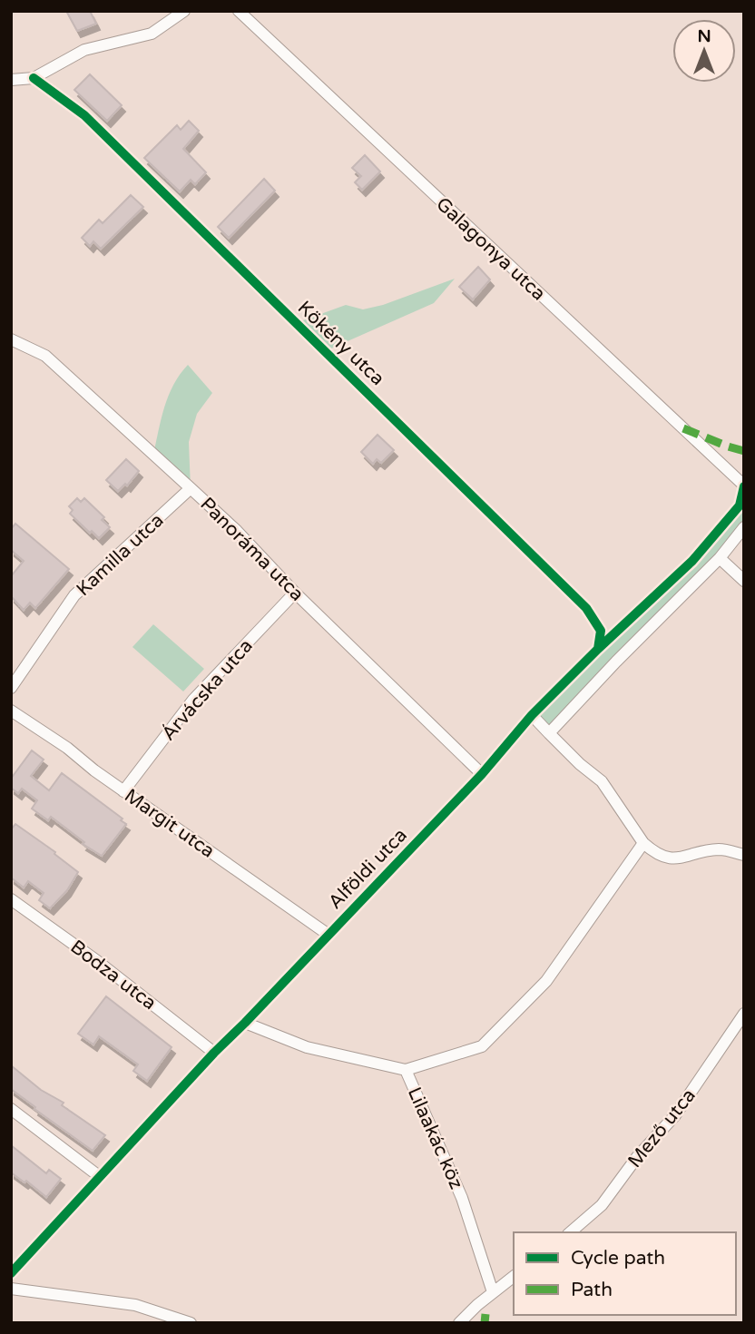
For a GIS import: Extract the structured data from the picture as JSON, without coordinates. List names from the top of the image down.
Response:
{
  "streets": {
    "street": [
      "Galagonya utca",
      "Kökény utca",
      "Panoráma utca",
      "Kamilla utca",
      "Árvácska utca",
      "Margit utca",
      "Alföldi utca",
      "Bodza utca",
      "Mező utca",
      "Lilaakác köz"
    ]
  },
  "crossings": [
    ["Galagonya utca", "Alföldi utca"],
    ["Kökény utca", "Alföldi utca"],
    ["Panoráma utca", "Kamilla utca"],
    ["Panoráma utca", "Árvácska utca"],
    ["Panoráma utca", "Alföldi utca"],
    ["Árvácska utca", "Margit utca"],
    ["Margit utca", "Alföldi utca"],
    ["Alföldi utca", "Bodza utca"],
    ["Alföldi utca", "Lilaakác köz"]
  ],
  "legend": ["Cycle path", "Path"],
  "north": "top"
}
